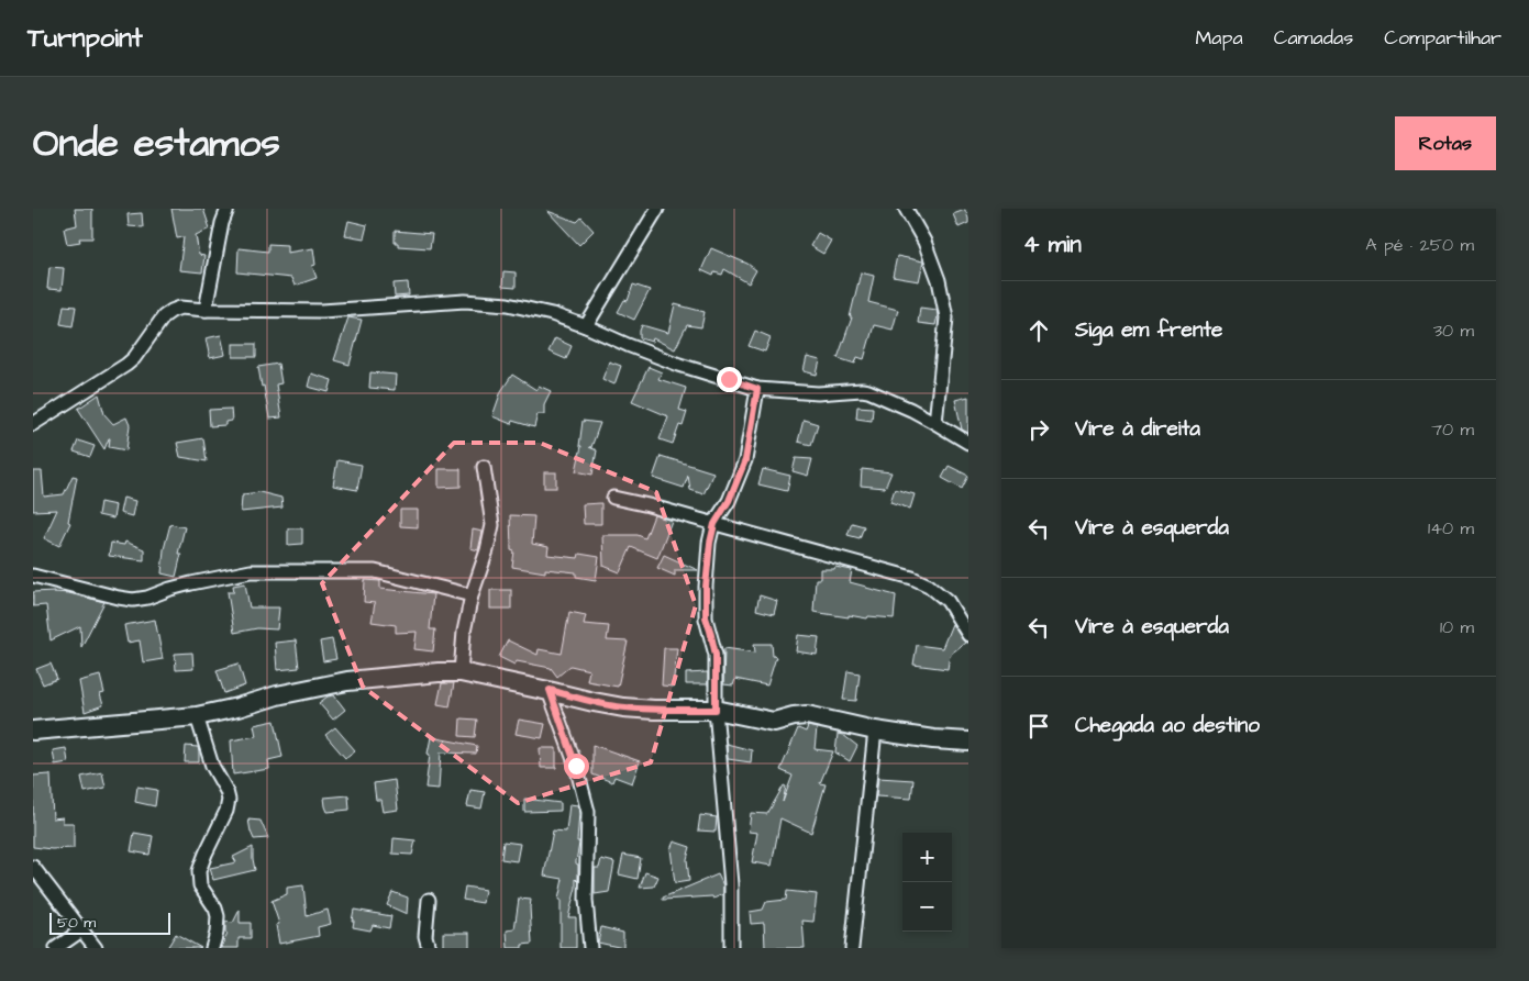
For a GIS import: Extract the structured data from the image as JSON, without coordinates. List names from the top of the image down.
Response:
{
  "scale_bar": "50 m",
  "page": {
    "header": "Turnpoint",
    "nav": ["Mapa", "Camadas", "Compartilhar"],
    "title": "Onde estamos",
    "buttons": "Rotas",
    "heading": ["4 min", "A pé · 250 m"],
    "list": [
      ["Siga em frente", "30 m"],
      ["Vire à direita", "70 m"],
      ["Vire à esquerda", "140 m"],
      ["Vire à esquerda", "10 m"],
      "Chegada ao destino"
    ],
    "map_buttons": ["+", "−"],
    "scale": "50 m"
  }
}
